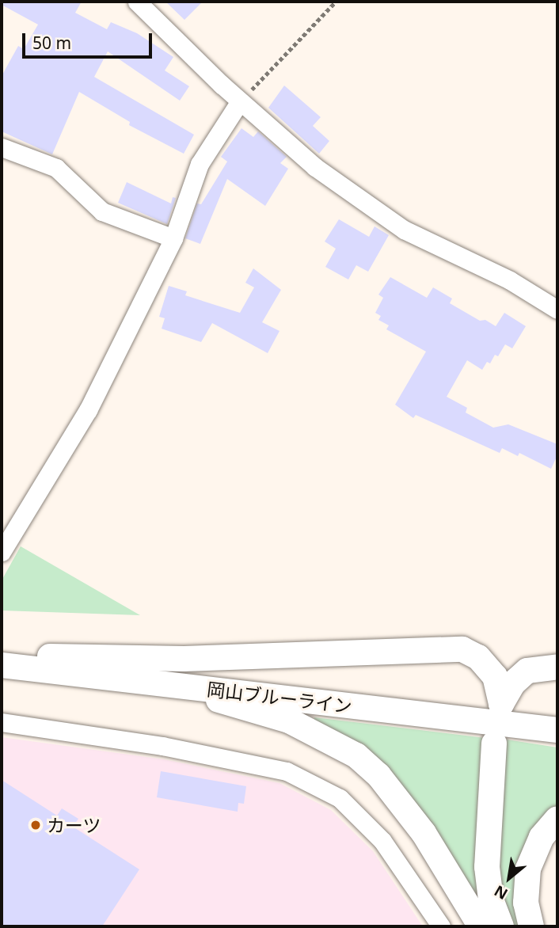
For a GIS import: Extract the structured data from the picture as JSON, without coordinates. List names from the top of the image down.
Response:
{
  "streets": {
    "main road": ["岡山ブルーライン"]
  },
  "places": ["カーツ"],
  "scale_bar": "50 m",
  "north": "bottom left"
}
